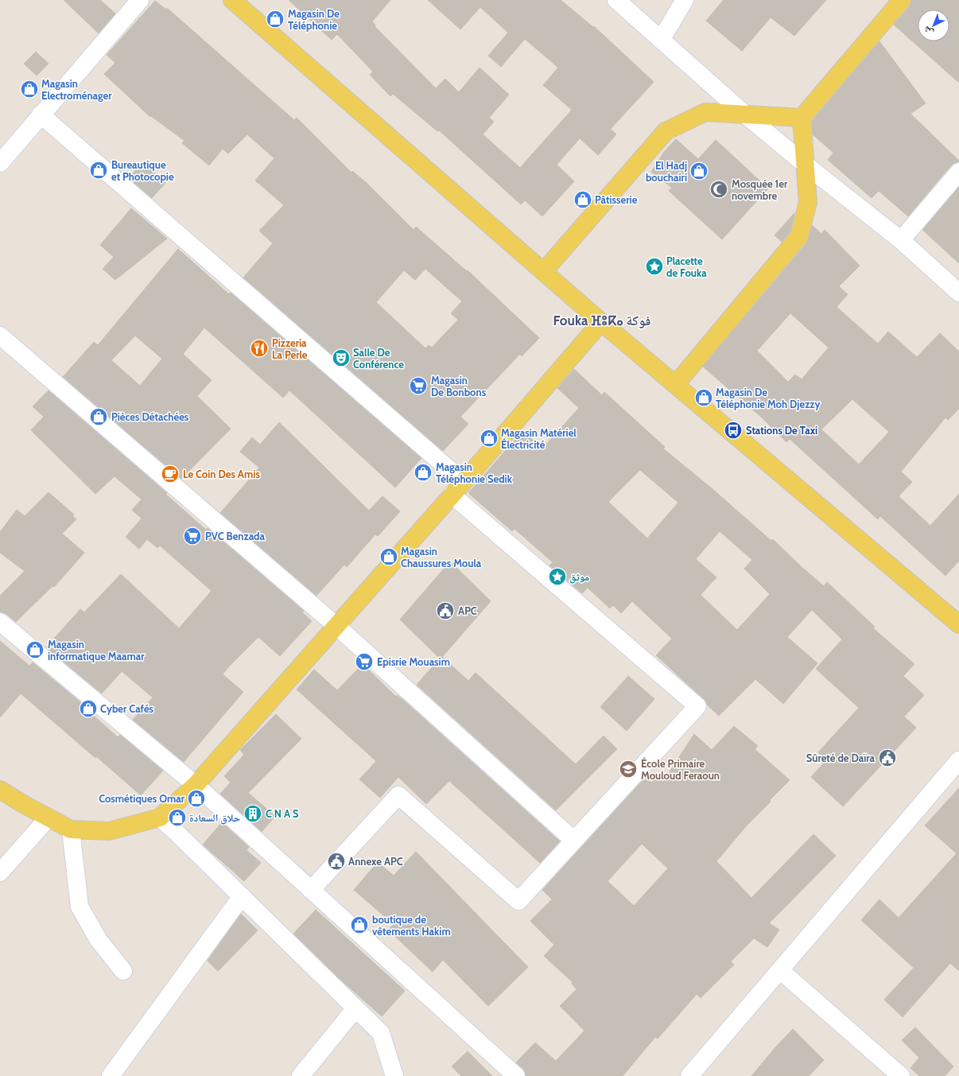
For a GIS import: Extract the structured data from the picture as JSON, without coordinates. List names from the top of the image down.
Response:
{
  "districts": ["Fouka ⴼⵓⴽⴰ فوكة"],
  "places": {
    "shop": [
      "Magasin De Téléphonie",
      "Magasin Electroménager",
      "Bureautique et Photocopie",
      "El Hadj bouchairi",
      "Pâtisserie",
      "Magasin De Téléphonie Moh Djezzy",
      "Pièces Détachées",
      "Magasin Matériel Électricité",
      "Magasin Téléphonie Sedik",
      "Magasin Chaussures Moula",
      "Magasin informatique Maamar",
      "Cyber Cafés",
      "Cosmétiques Omar",
      "حلاق السعادة",
      "boutique de vêtements Hakim"
    ],
    "mosque": ["Mosquée 1er novembre"],
    "place": ["Placette de Fouka", "موثق"],
    "restaurant": ["Pizzeria La Perle"],
    "theatre": ["Salle De Conférence"],
    "supermarket": ["Magasin De Bonbons", "PVC Benzada", "Episrie Mouasim"],
    "bus stop": ["Stations De Taxi"],
    "cafe": ["Le Coin Des Amis"],
    "public building": ["APC", "Sûreté de Daïra", "Annexe APC"],
    "school or university": ["École Primaire Mouloud Feraoun"],
    "building": ["C N A S"]
  },
  "north": "bottom left"
}
